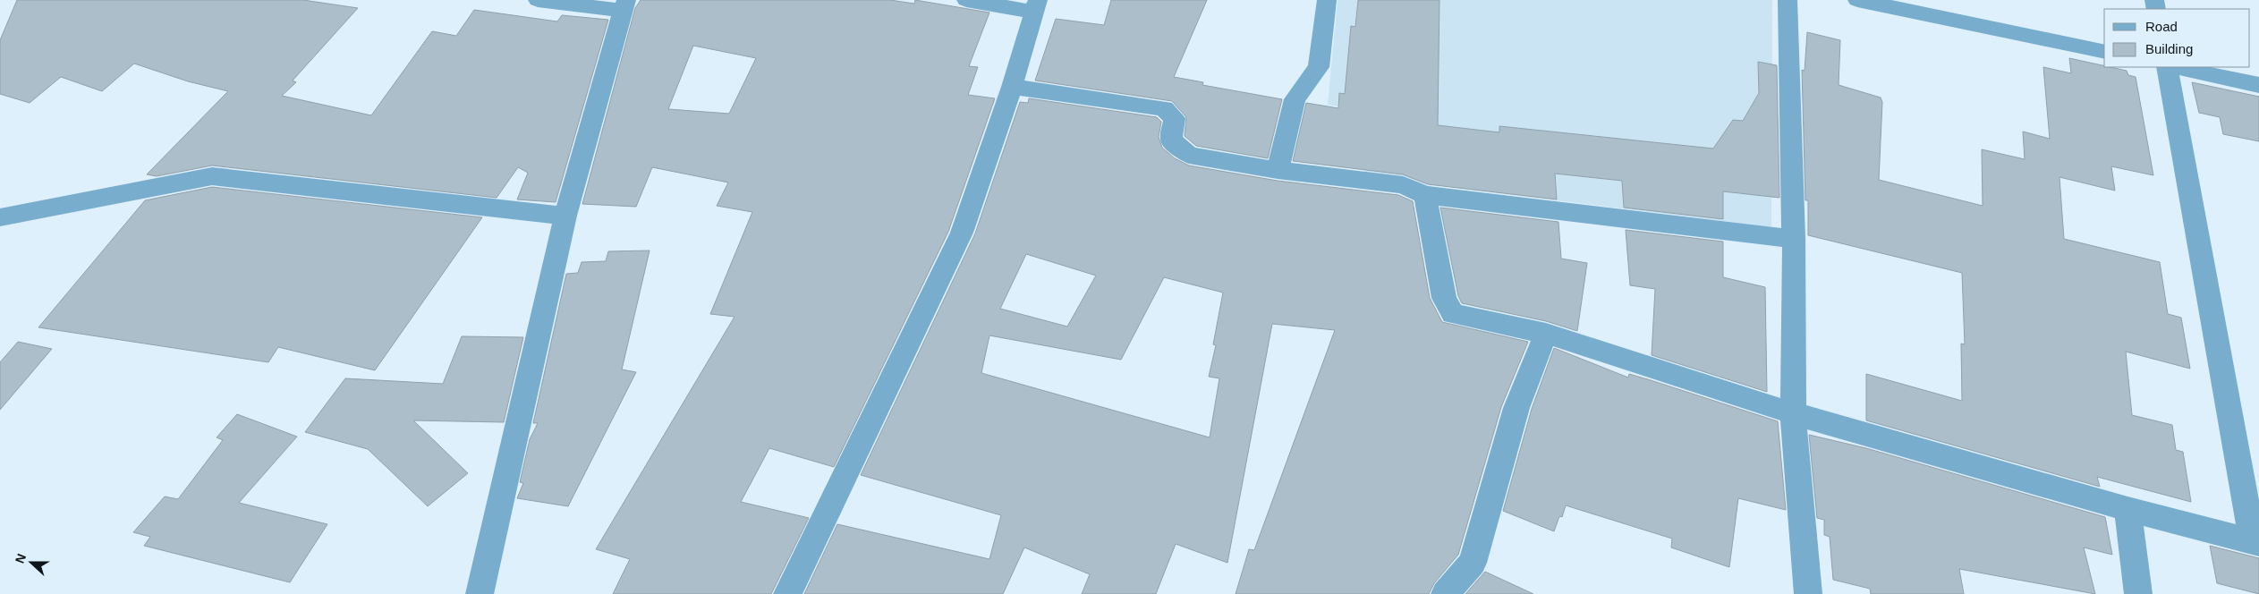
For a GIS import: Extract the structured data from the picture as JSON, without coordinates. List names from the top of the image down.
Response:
{
  "legend": ["Road", "Building"],
  "north": "left"
}
